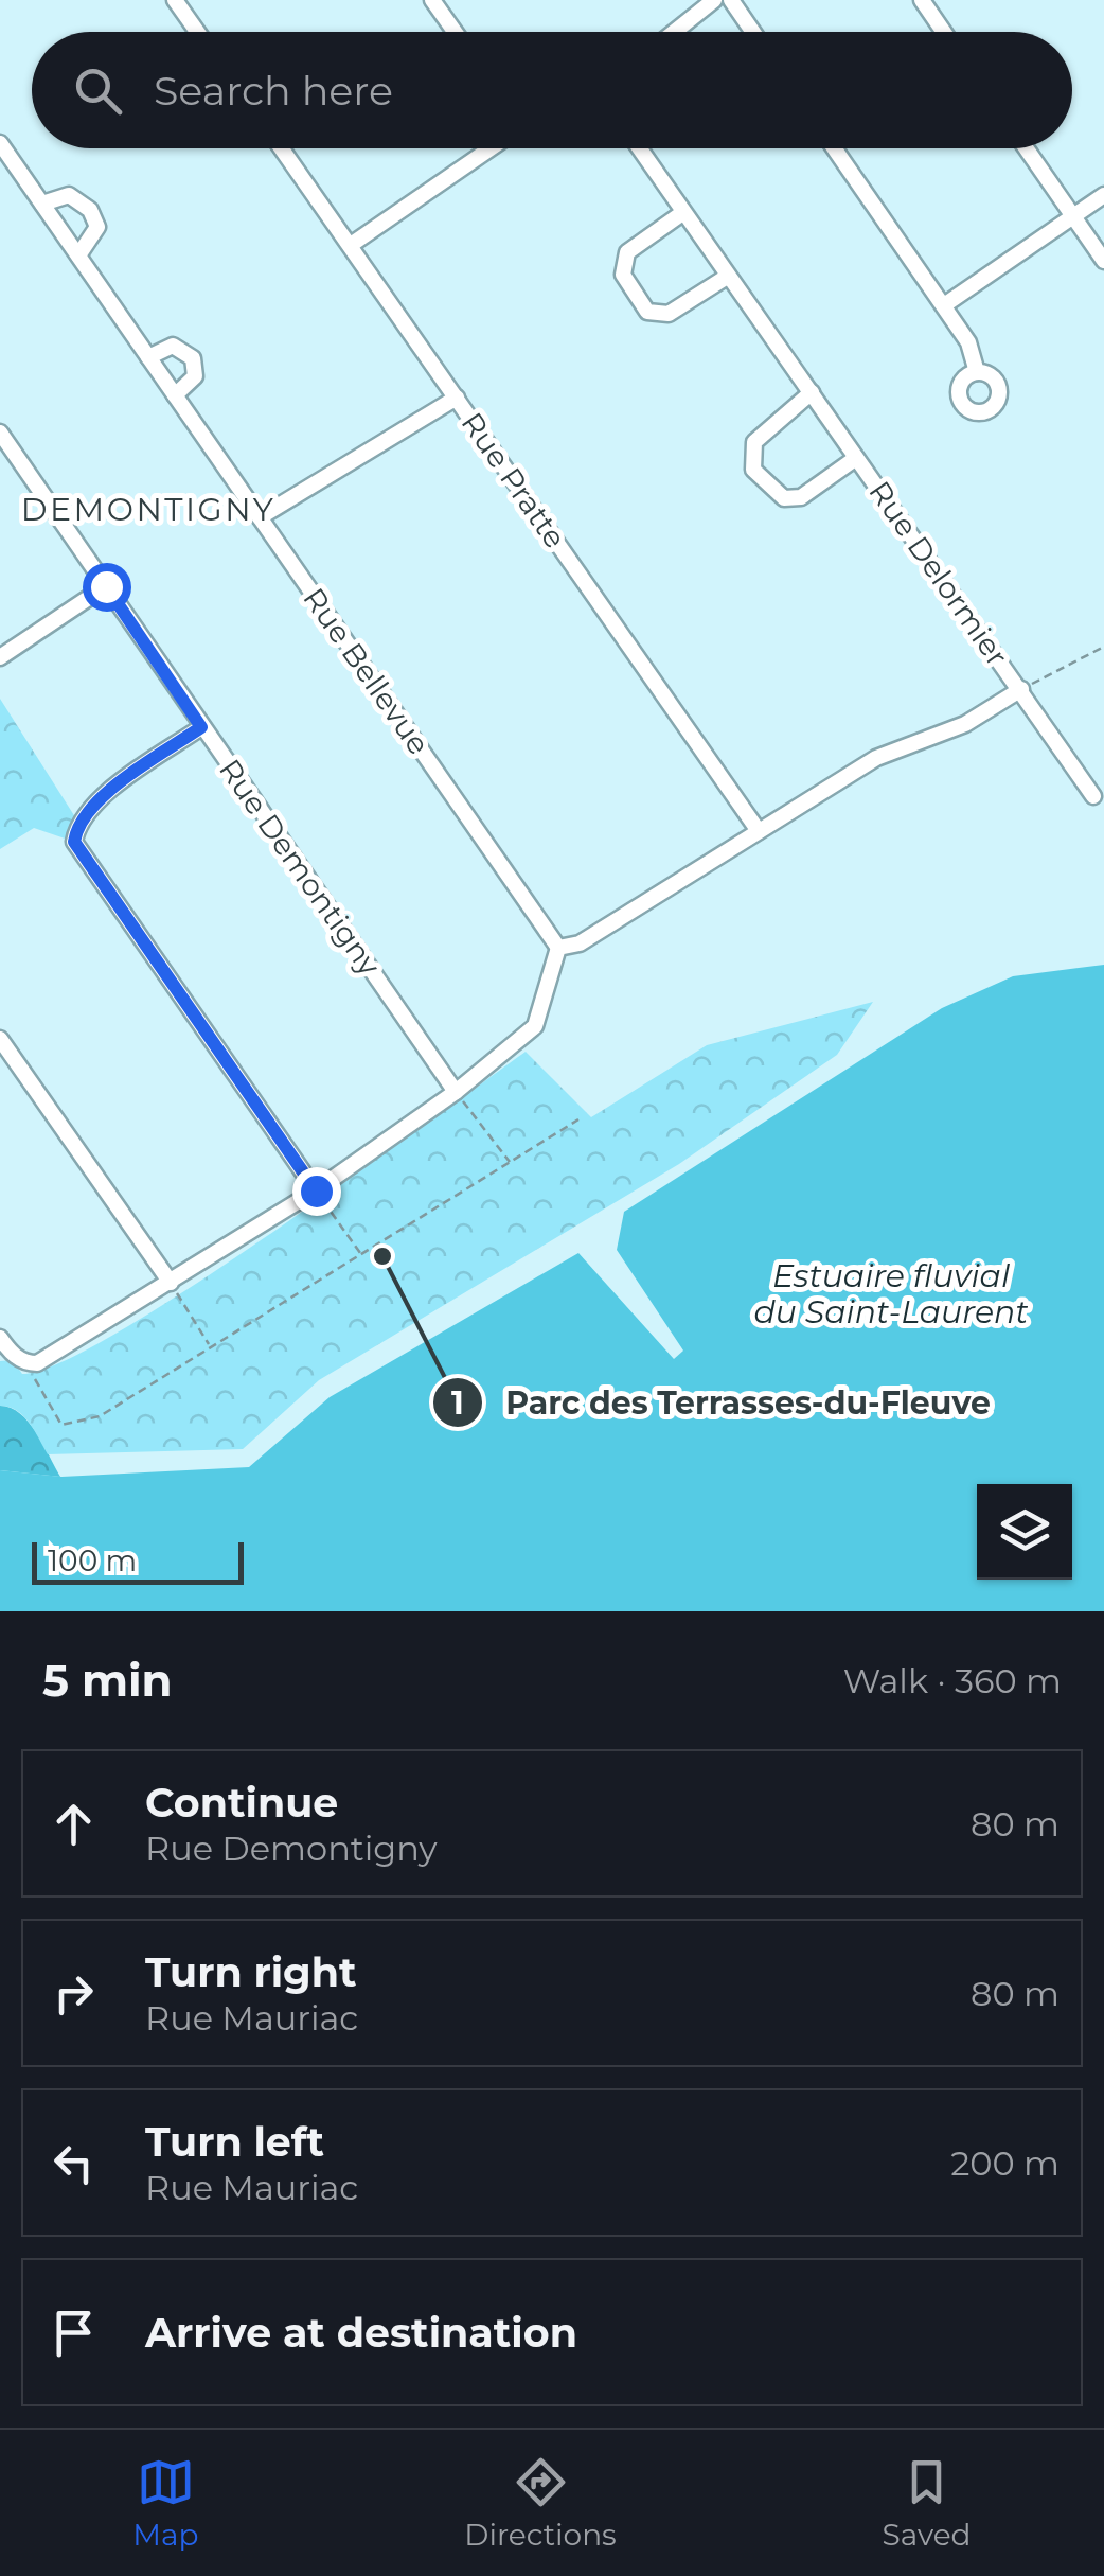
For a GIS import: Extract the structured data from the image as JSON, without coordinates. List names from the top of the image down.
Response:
{
  "streets": {
    "street": [
      "Rue Pratte",
      "Rue Delormier",
      "Rue Bellevue",
      "Rue Demontigny"
    ]
  },
  "districts": ["DEMONTIGNY"],
  "water": ["Estuaire fluvial du Saint-Laurent"],
  "places": ["Parc des Terrasses-du-Fleuve"],
  "scale_bar": "100 m",
  "page": {
    "search": "Search here",
    "scale": "100 m",
    "heading": ["5 min", "Walk · 360 m"],
    "list": [
      ["Continue", "Rue Demontigny", "80 m"],
      ["Turn right", "Rue Mauriac", "80 m"],
      ["Turn left", "Rue Mauriac", "200 m"],
      "Arrive at destination"
    ],
    "nav": ["Map", "Directions", "Saved"]
  }
}
